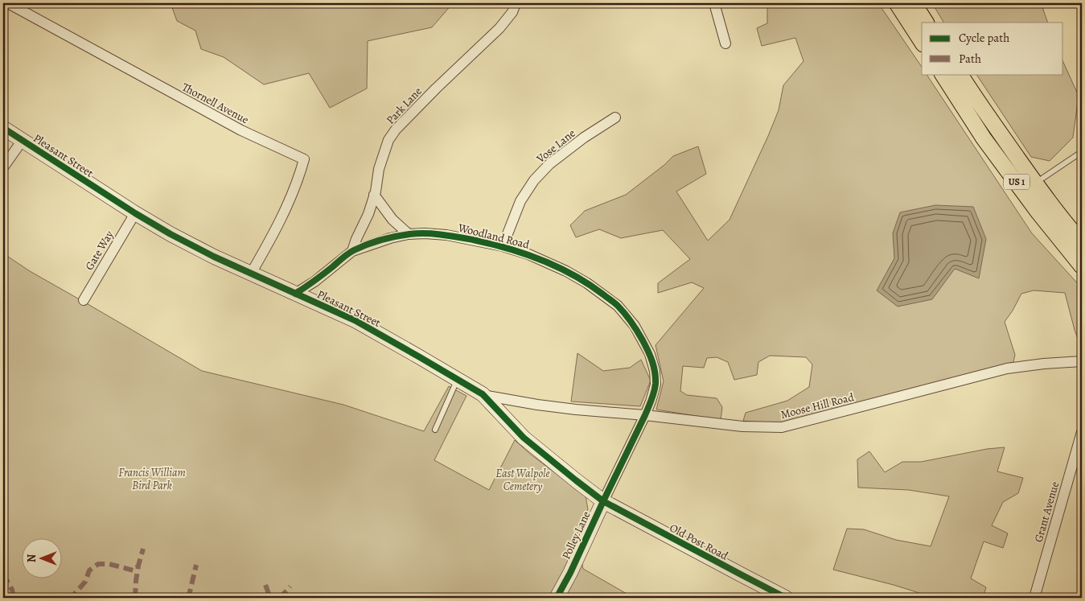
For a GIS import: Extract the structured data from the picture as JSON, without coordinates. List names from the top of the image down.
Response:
{
  "streets": {
    "main road": ["US 1"],
    "street": [
      "Thornell Avenue",
      "Park Lane",
      "Vose Lane",
      "Pleasant Street",
      "Woodland Road",
      "Gate Way",
      "Moose Hill Road",
      "Grant Avenue",
      "Polley Lane",
      "Old Post Road"
    ]
  },
  "crossings": [
    ["Thornell Avenue", "Pleasant Street"],
    ["Park Lane", "Woodland Road"],
    ["Vose Lane", "Woodland Road"],
    ["Pleasant Street", "Woodland Road"],
    ["Pleasant Street", "Gate Way"],
    ["Pleasant Street", "Moose Hill Road"],
    ["Pleasant Street", "Polley Lane"],
    ["Pleasant Street", "Old Post Road"],
    ["Woodland Road", "Moose Hill Road"],
    ["Woodland Road", "Polley Lane"],
    ["Moose Hill Road", "Polley Lane"],
    ["Polley Lane", "Old Post Road"]
  ],
  "parks": ["Francis William Bird Park", "East Walpole Cemetery"],
  "legend": ["Cycle path", "Path"],
  "north": "left"
}
